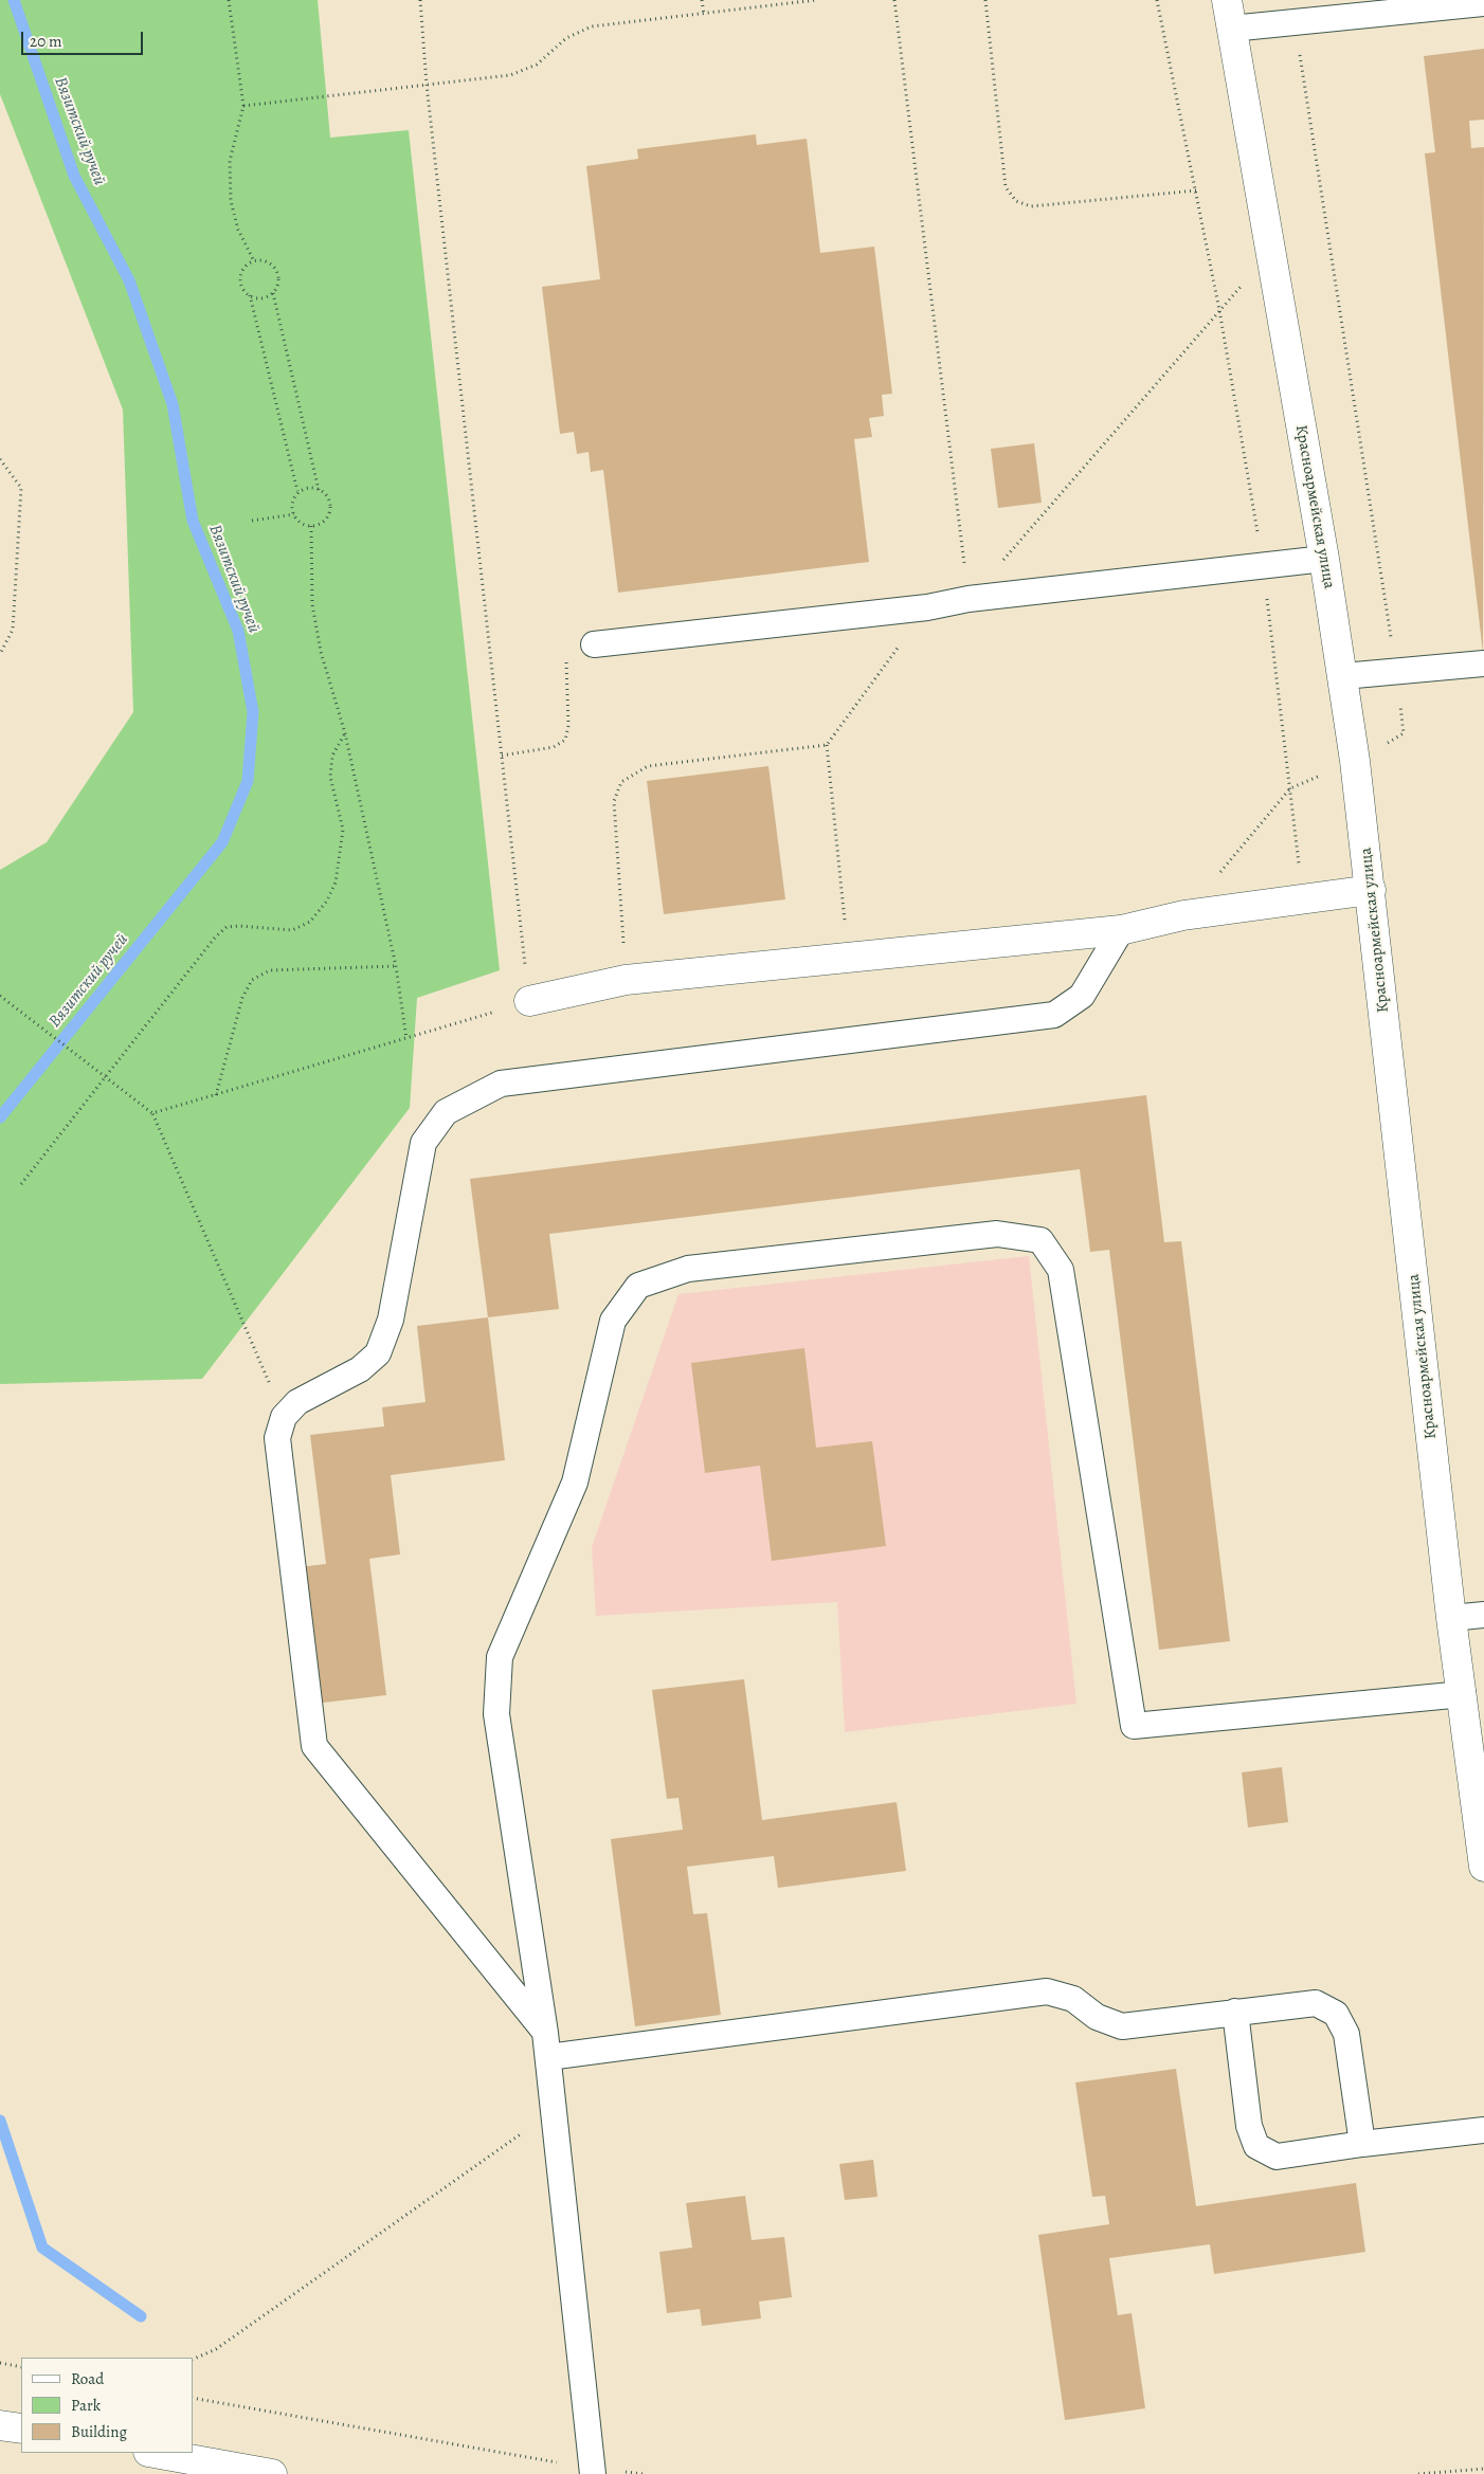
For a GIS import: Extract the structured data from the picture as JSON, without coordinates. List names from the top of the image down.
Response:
{
  "streets": {
    "street": ["Красноармейская улица"]
  },
  "water": ["Вязитский ручей"],
  "legend": ["Road", "Park", "Building"],
  "scale_bar": "20 m"
}
